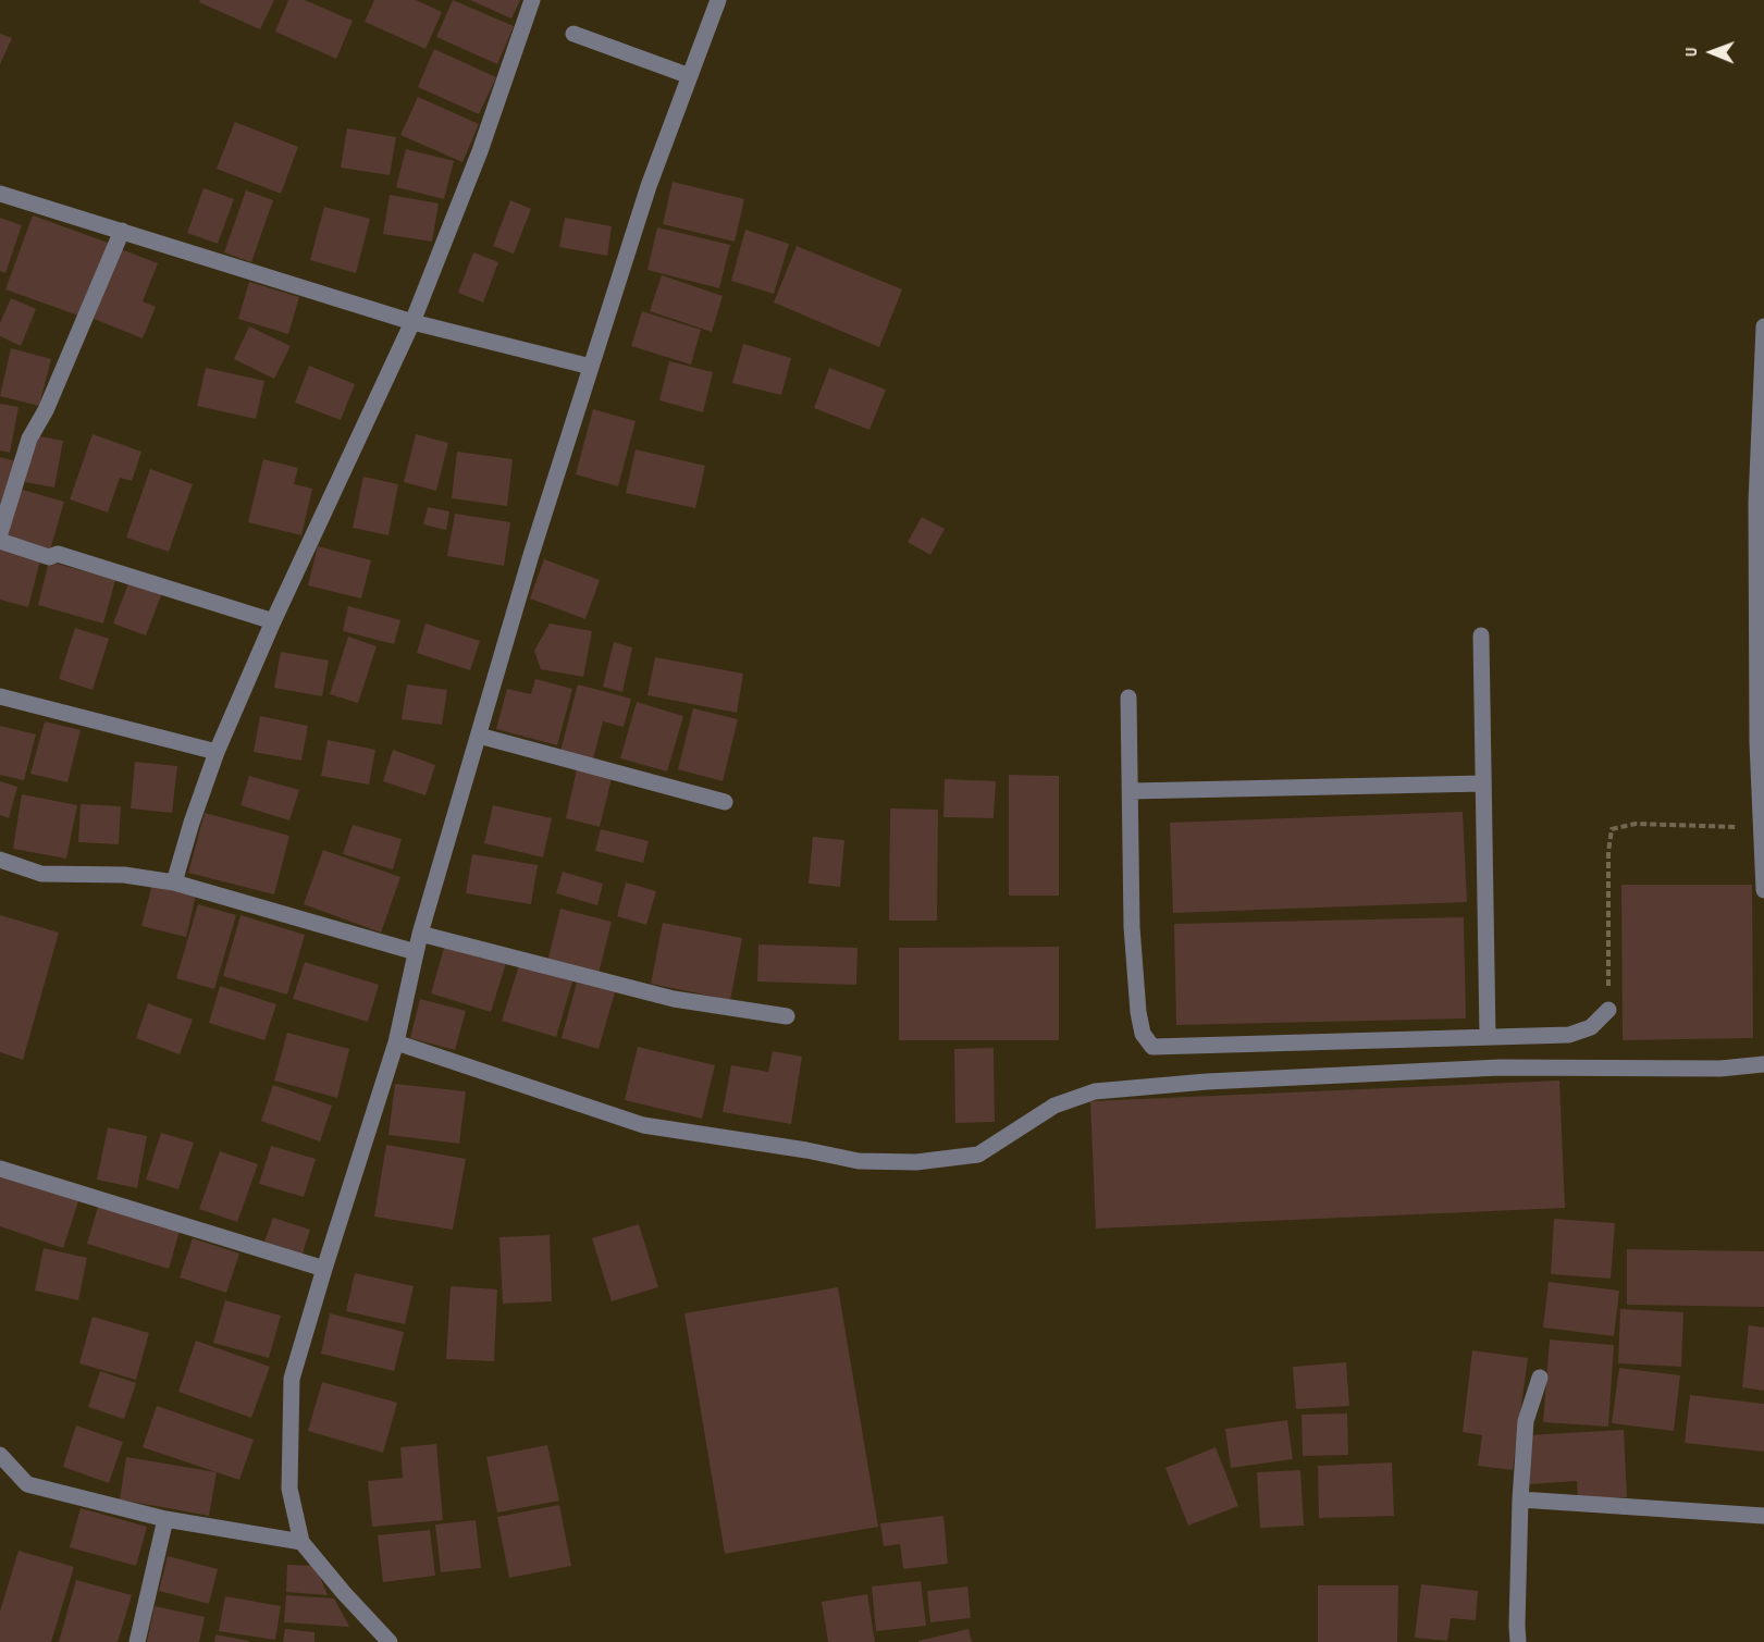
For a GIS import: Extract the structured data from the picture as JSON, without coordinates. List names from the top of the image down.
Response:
{
  "north": "left"
}
